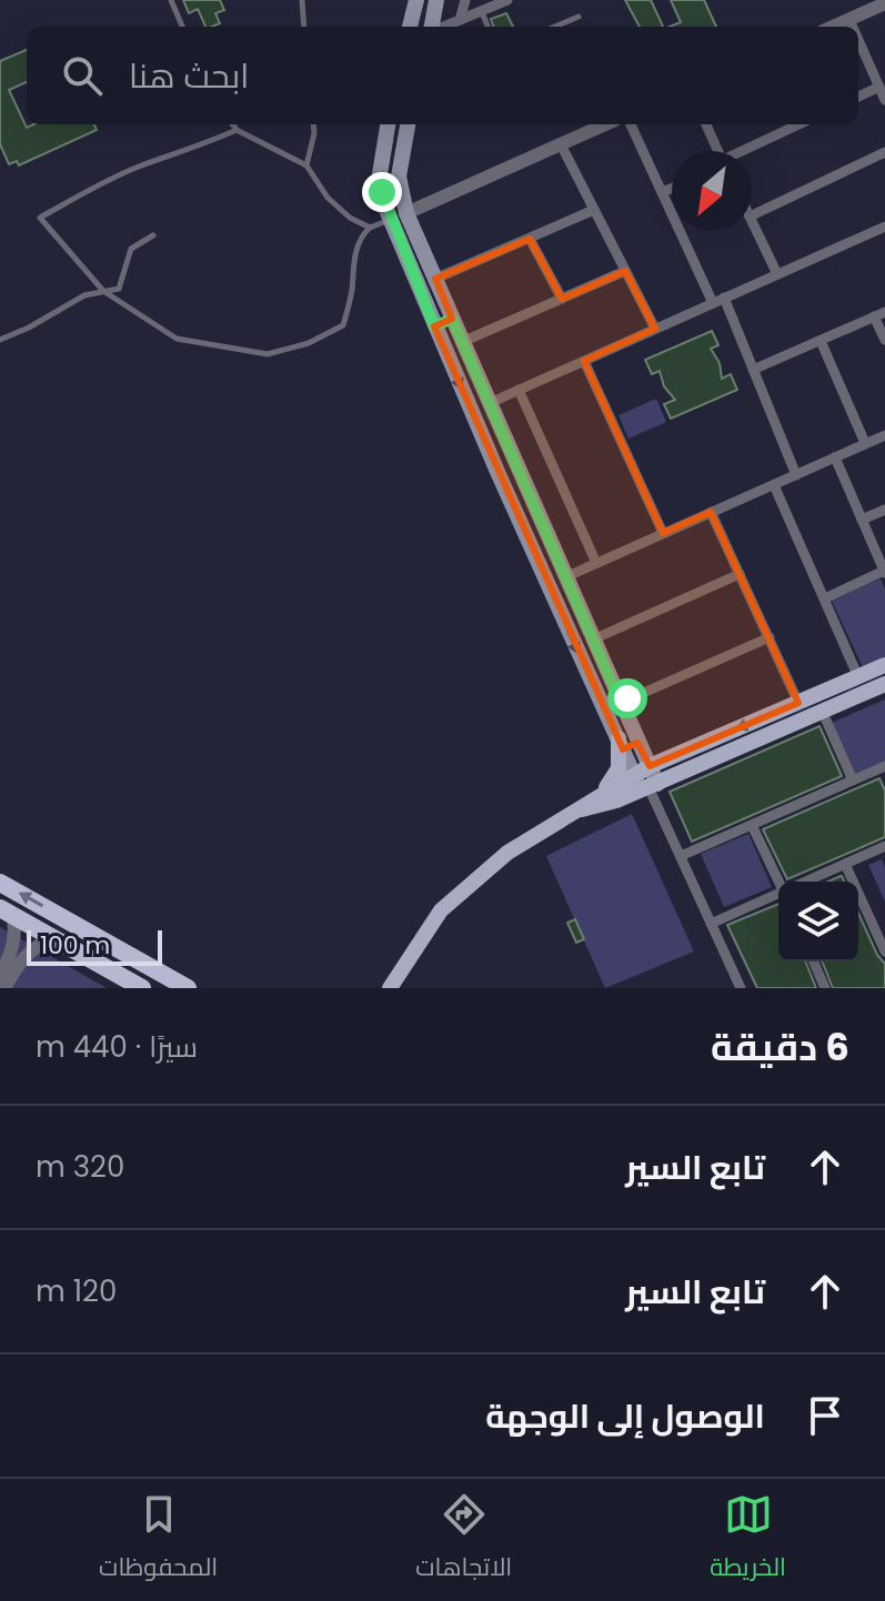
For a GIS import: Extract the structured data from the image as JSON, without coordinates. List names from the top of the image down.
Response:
{
  "scale_bar": "100 m",
  "north": "bottom left",
  "page": {
    "search": "ابحث هنا",
    "scale": "100 m",
    "heading": ["6 دقيقة", "سيرًا · 440 m"],
    "list": [
      ["تابع السير", "320 m"],
      ["تابع السير", "120 m"],
      "الوصول إلى الوجهة"
    ],
    "nav": ["الخريطة", "الاتجاهات", "المحفوظات"]
  }
}
